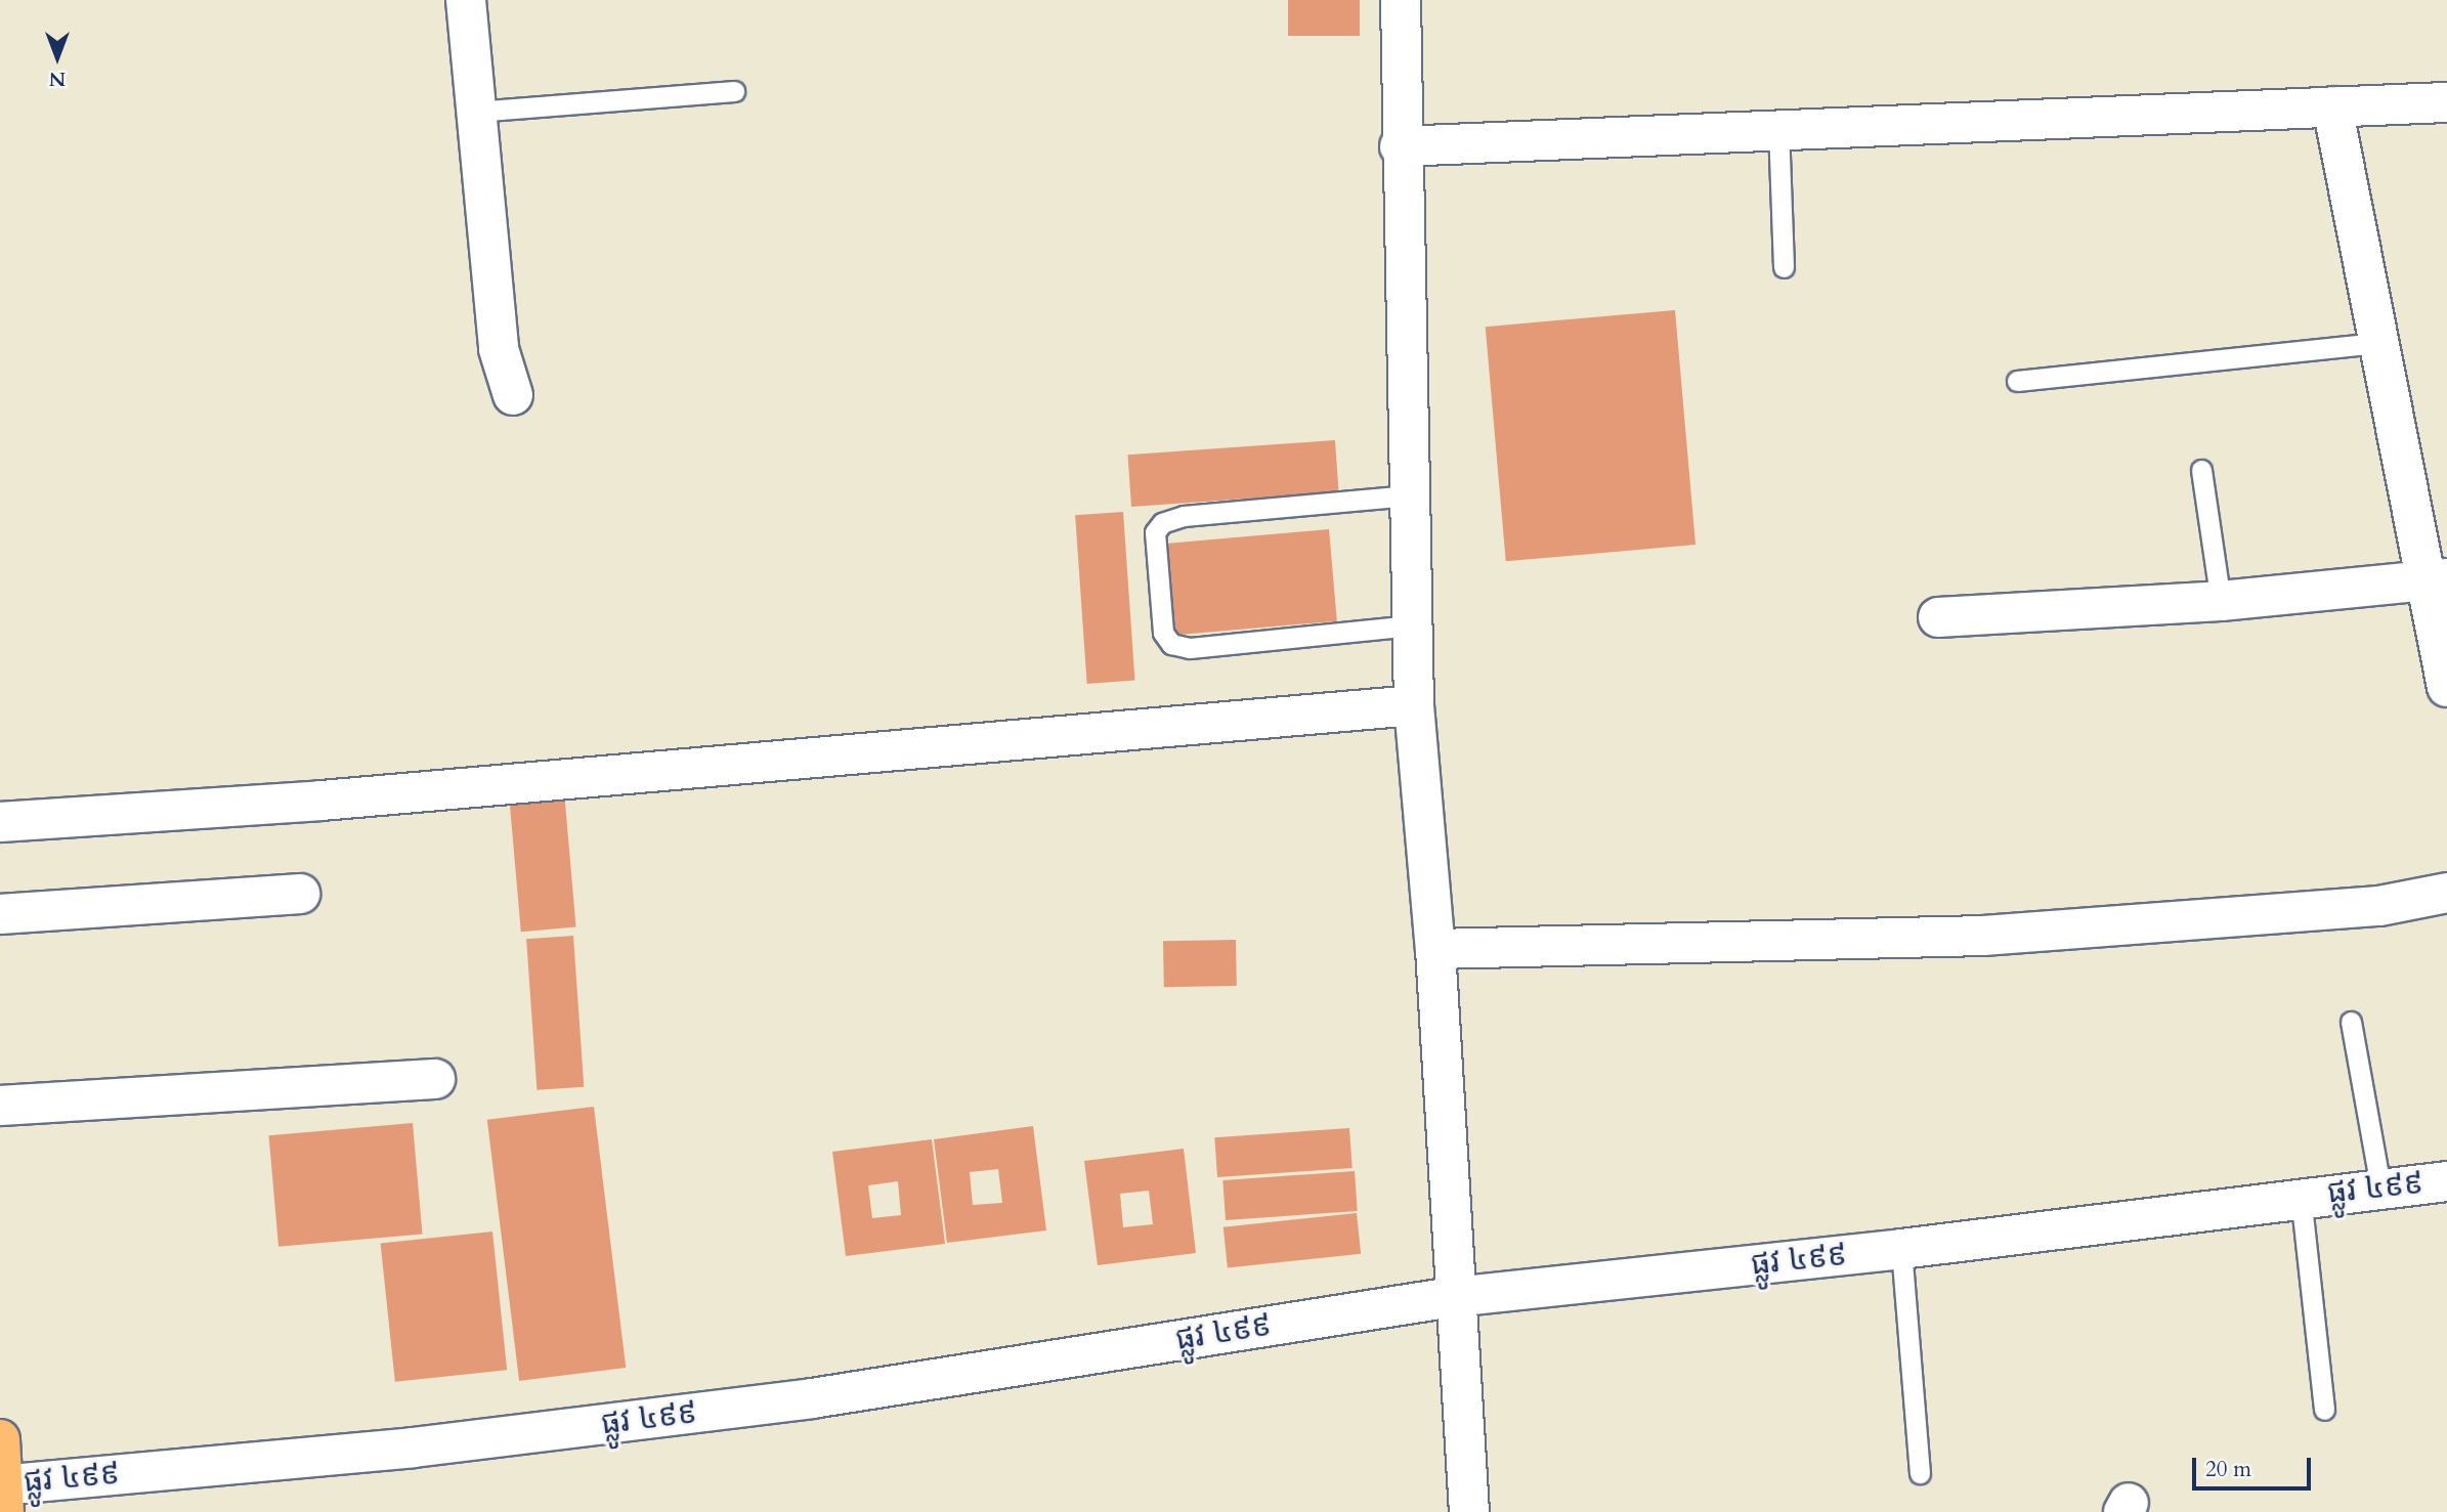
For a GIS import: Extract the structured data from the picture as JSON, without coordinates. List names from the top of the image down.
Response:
{
  "streets": {
    "street": ["ផ្លូវ ៤៩៩"]
  },
  "scale_bar": "20 m",
  "north": "bottom"
}
